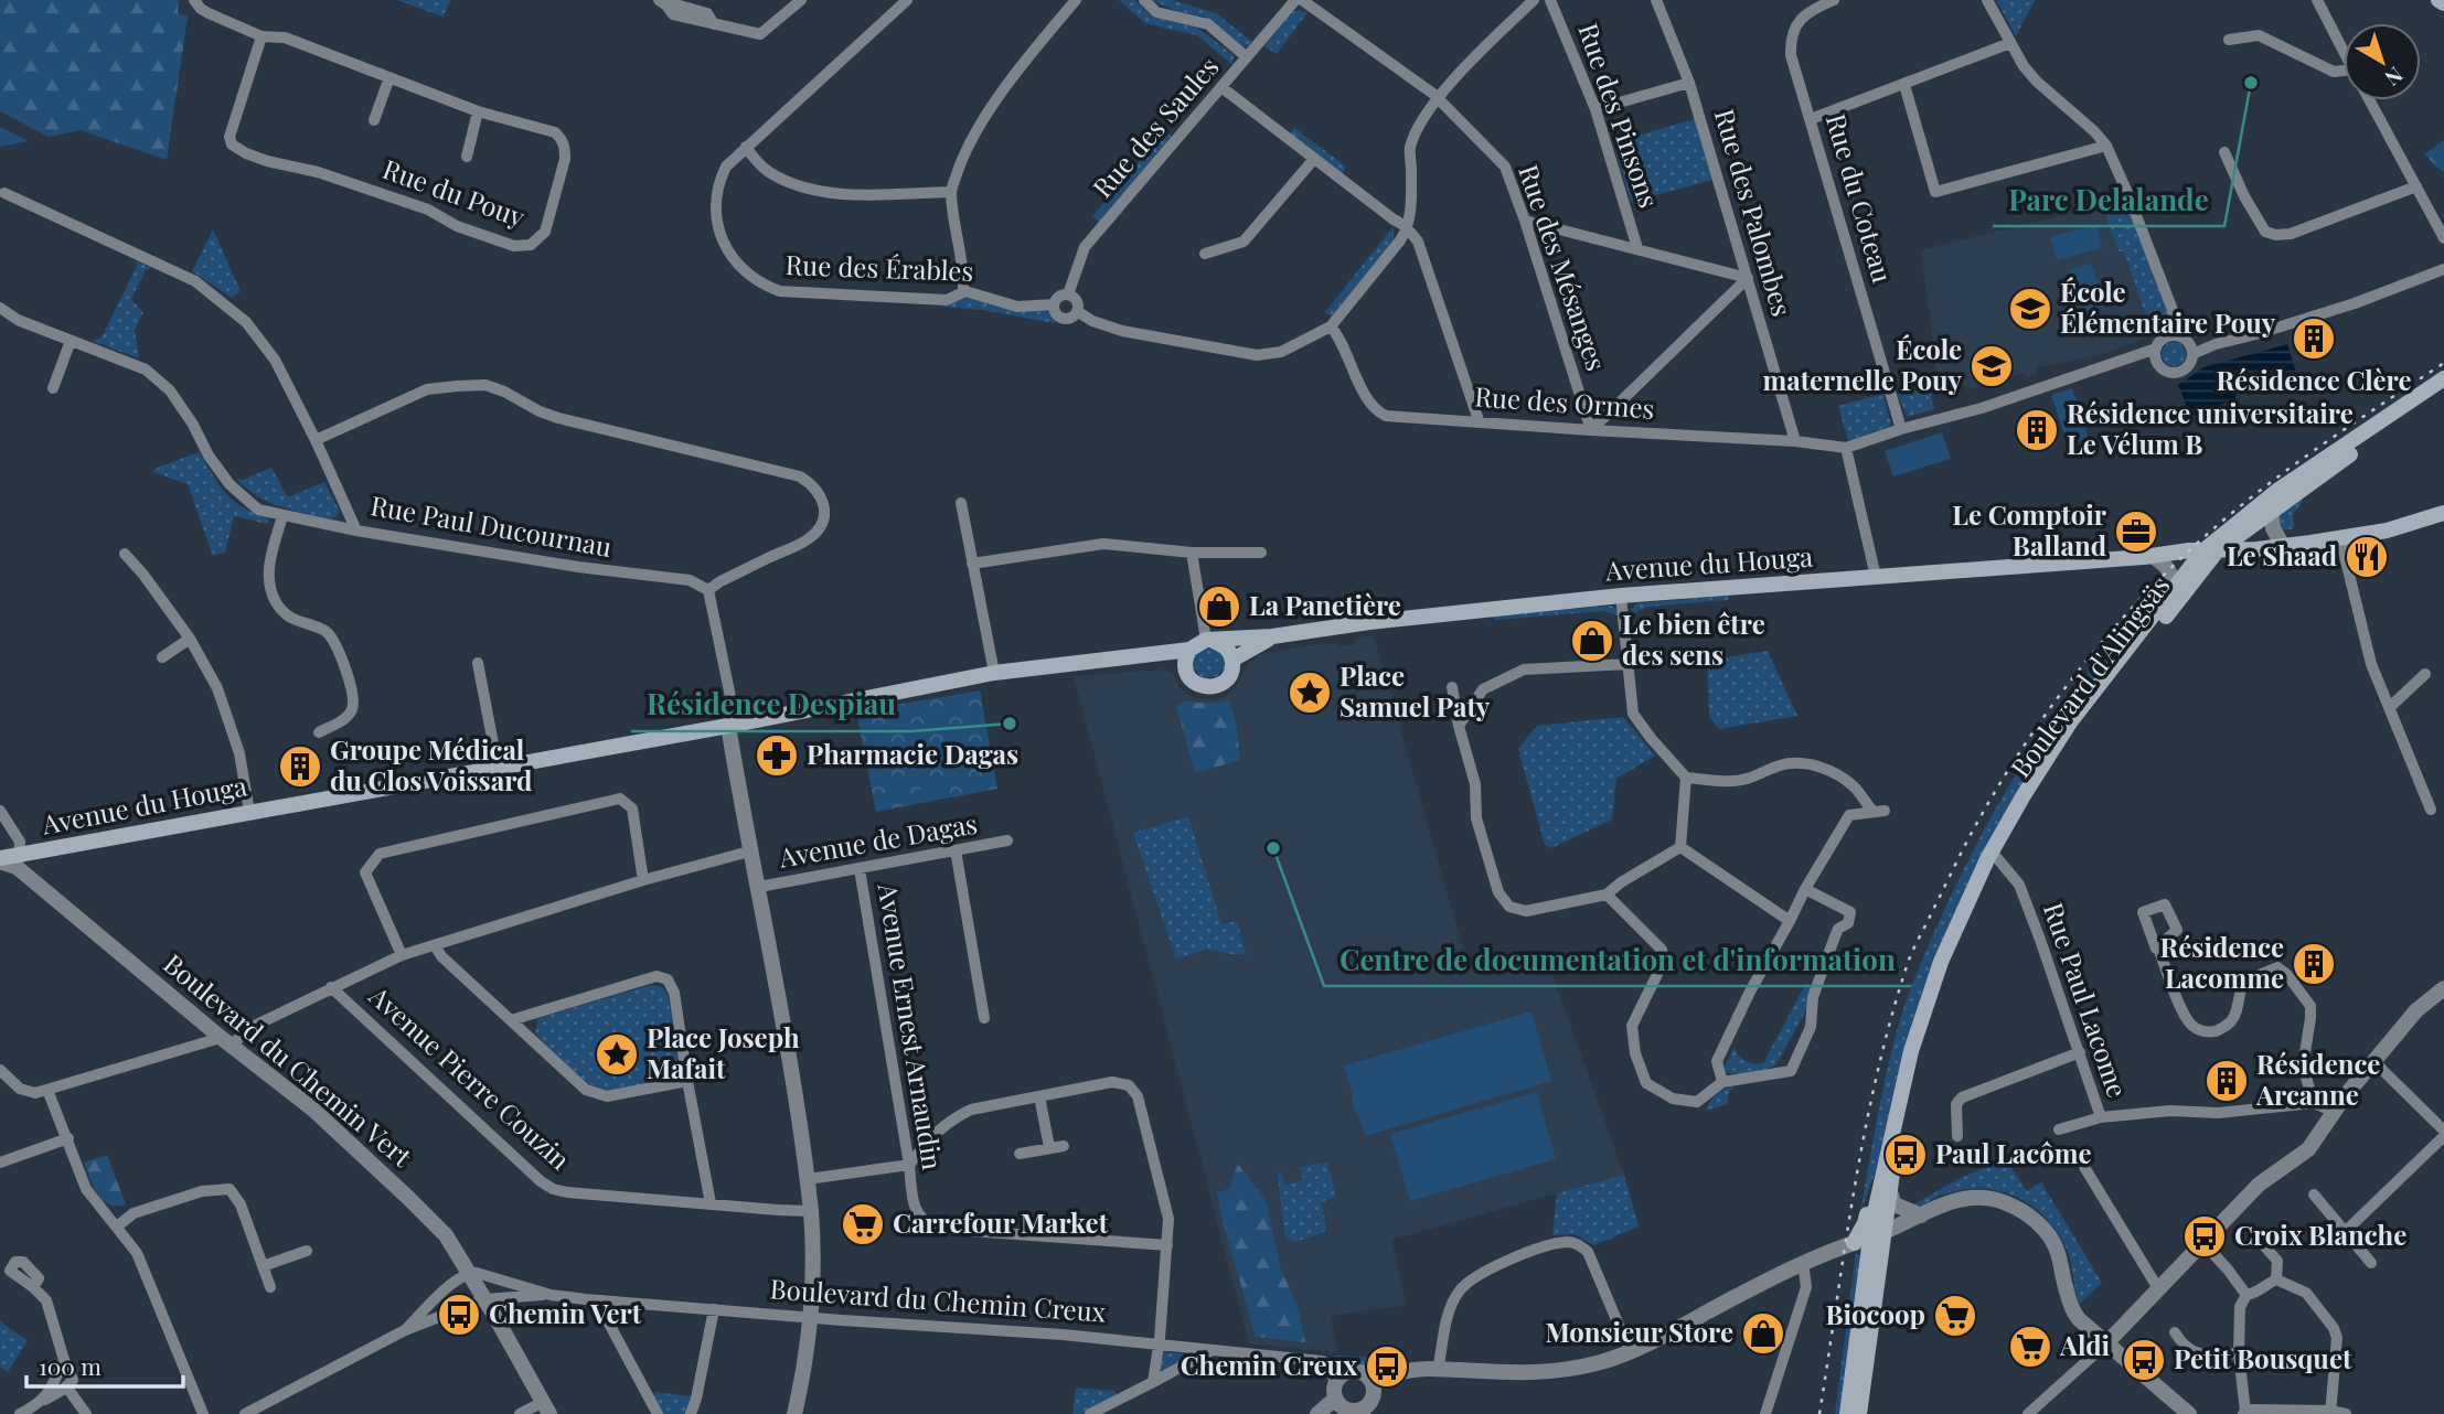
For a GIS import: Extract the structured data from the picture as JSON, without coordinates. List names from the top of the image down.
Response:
{
  "streets": {
    "main road": ["Avenue du Houga", "Boulevard d'Alingsäs"],
    "street": [
      "Rue des Pinsons",
      "Rue des Saules",
      "Rue du Pouy",
      "Rue du Coteau",
      "Rue des Palombes",
      "Rue des Mésanges",
      "Rue des Érables",
      "Rue des Ormes",
      "Rue Paul Ducournau",
      "Avenue de Dagas",
      "Rue Paul Lacome",
      "Avenue Ernest Arnaudin",
      "Boulevard du Chemin Vert",
      "Avenue Pierre Couzin",
      "Boulevard du Chemin Creux"
    ]
  },
  "crossings": [
    ["Rue des Saules", "Rue des Érables"],
    ["Rue des Palombes", "Rue des Ormes"],
    ["Rue des Mésanges", "Rue des Ormes"],
    ["Avenue du Houga", "Boulevard d'Alingsäs"],
    ["Avenue du Houga", "Boulevard du Chemin Vert"],
    ["Boulevard d'Alingsäs", "Rue Paul Lacome"],
    ["Avenue de Dagas", "Avenue Ernest Arnaudin"],
    ["Boulevard du Chemin Vert", "Boulevard du Chemin Creux"]
  ],
  "places": {
    "other": ["Parc Delalande", "Résidence Despiau", "Centre de documentation et d'information"],
    "school or university": ["École Élémentaire Pouy", "École maternelle Pouy"],
    "building": [
      "Résidence Clère",
      "Résidence universitaire Le Vélum B",
      "Groupe Médical du Clos Voissard",
      "Résidence Lacomme",
      "Résidence Arcanne"
    ],
    "office": ["Le Comptoir Balland"],
    "restaurant": ["Le Shaad"],
    "shop": ["La Panetière", "Le bien être des sens", "Monsieur Store"],
    "place": ["Place Samuel Paty", "Place Joseph Mafait"],
    "pharmacy": ["Pharmacie Dagas"],
    "bus stop": [
      "Paul Lacôme",
      "Croix Blanche",
      "Chemin Vert",
      "Petit Bousquet",
      "Chemin Creux"
    ],
    "supermarket": ["Carrefour Market", "Biocoop", "Aldi"]
  },
  "scale_bar": "100 m",
  "north": "bottom right"
}
